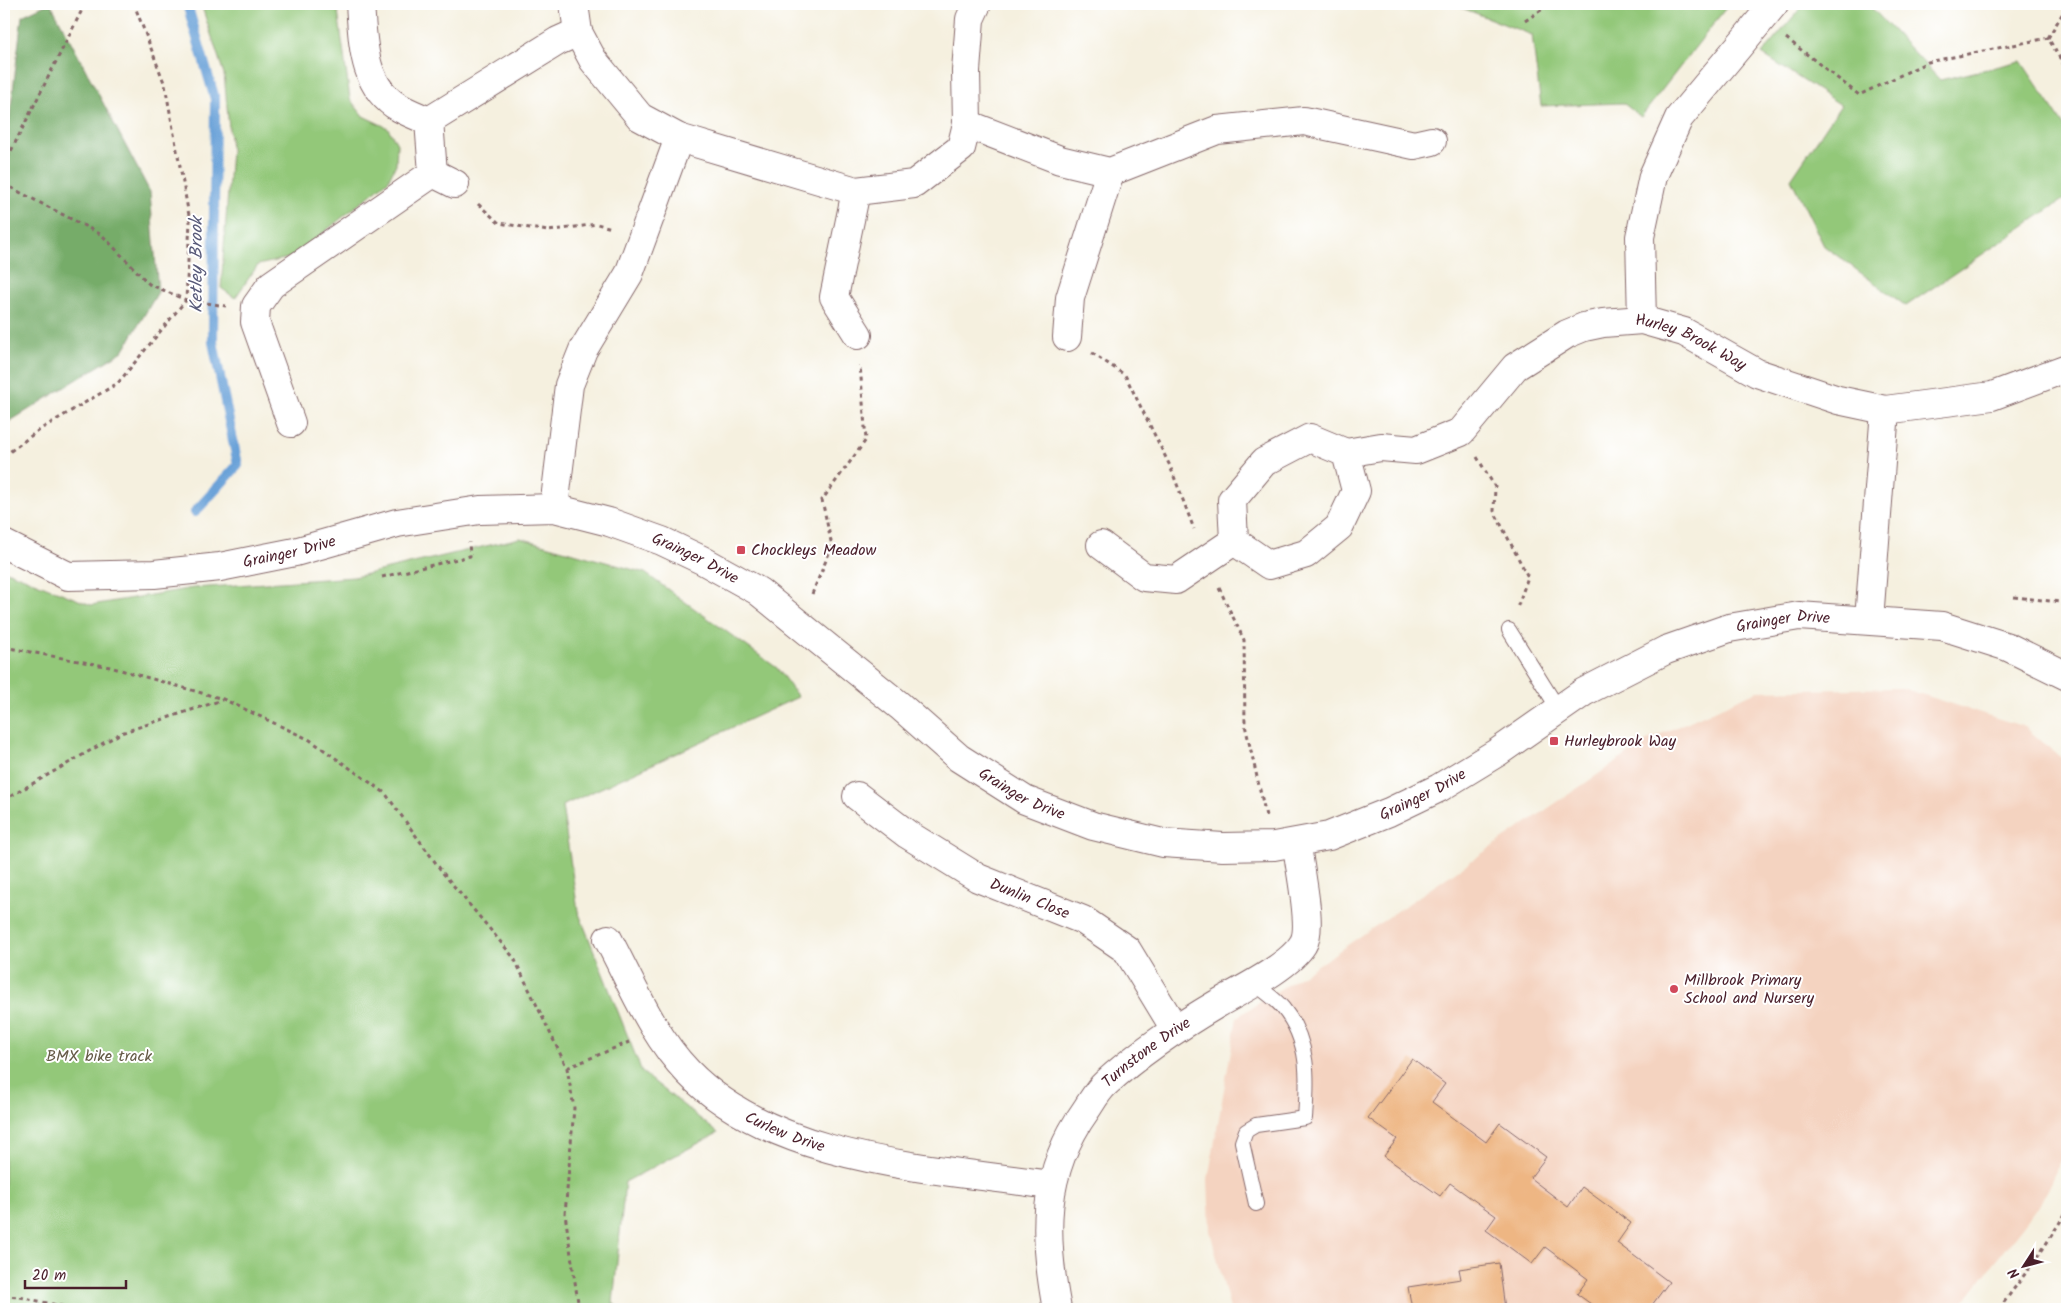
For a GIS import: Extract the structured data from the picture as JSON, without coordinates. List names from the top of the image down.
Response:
{
  "streets": {
    "street": [
      "Hurley Brook Way",
      "Grainger Drive",
      "Dunlin Close",
      "Turnstone Drive",
      "Curlew Drive"
    ]
  },
  "crossings": [
    ["Grainger Drive", "Turnstone Drive"],
    ["Dunlin Close", "Turnstone Drive"],
    ["Turnstone Drive", "Curlew Drive"]
  ],
  "water": ["Ketley Brook"],
  "parks": ["BMX bike track"],
  "places": {
    "transit": ["Chockleys Meadow", "Hurleybrook Way"],
    "other": ["Millbrook Primary School and Nursery"]
  },
  "scale_bar": "20 m",
  "north": "bottom left"
}
